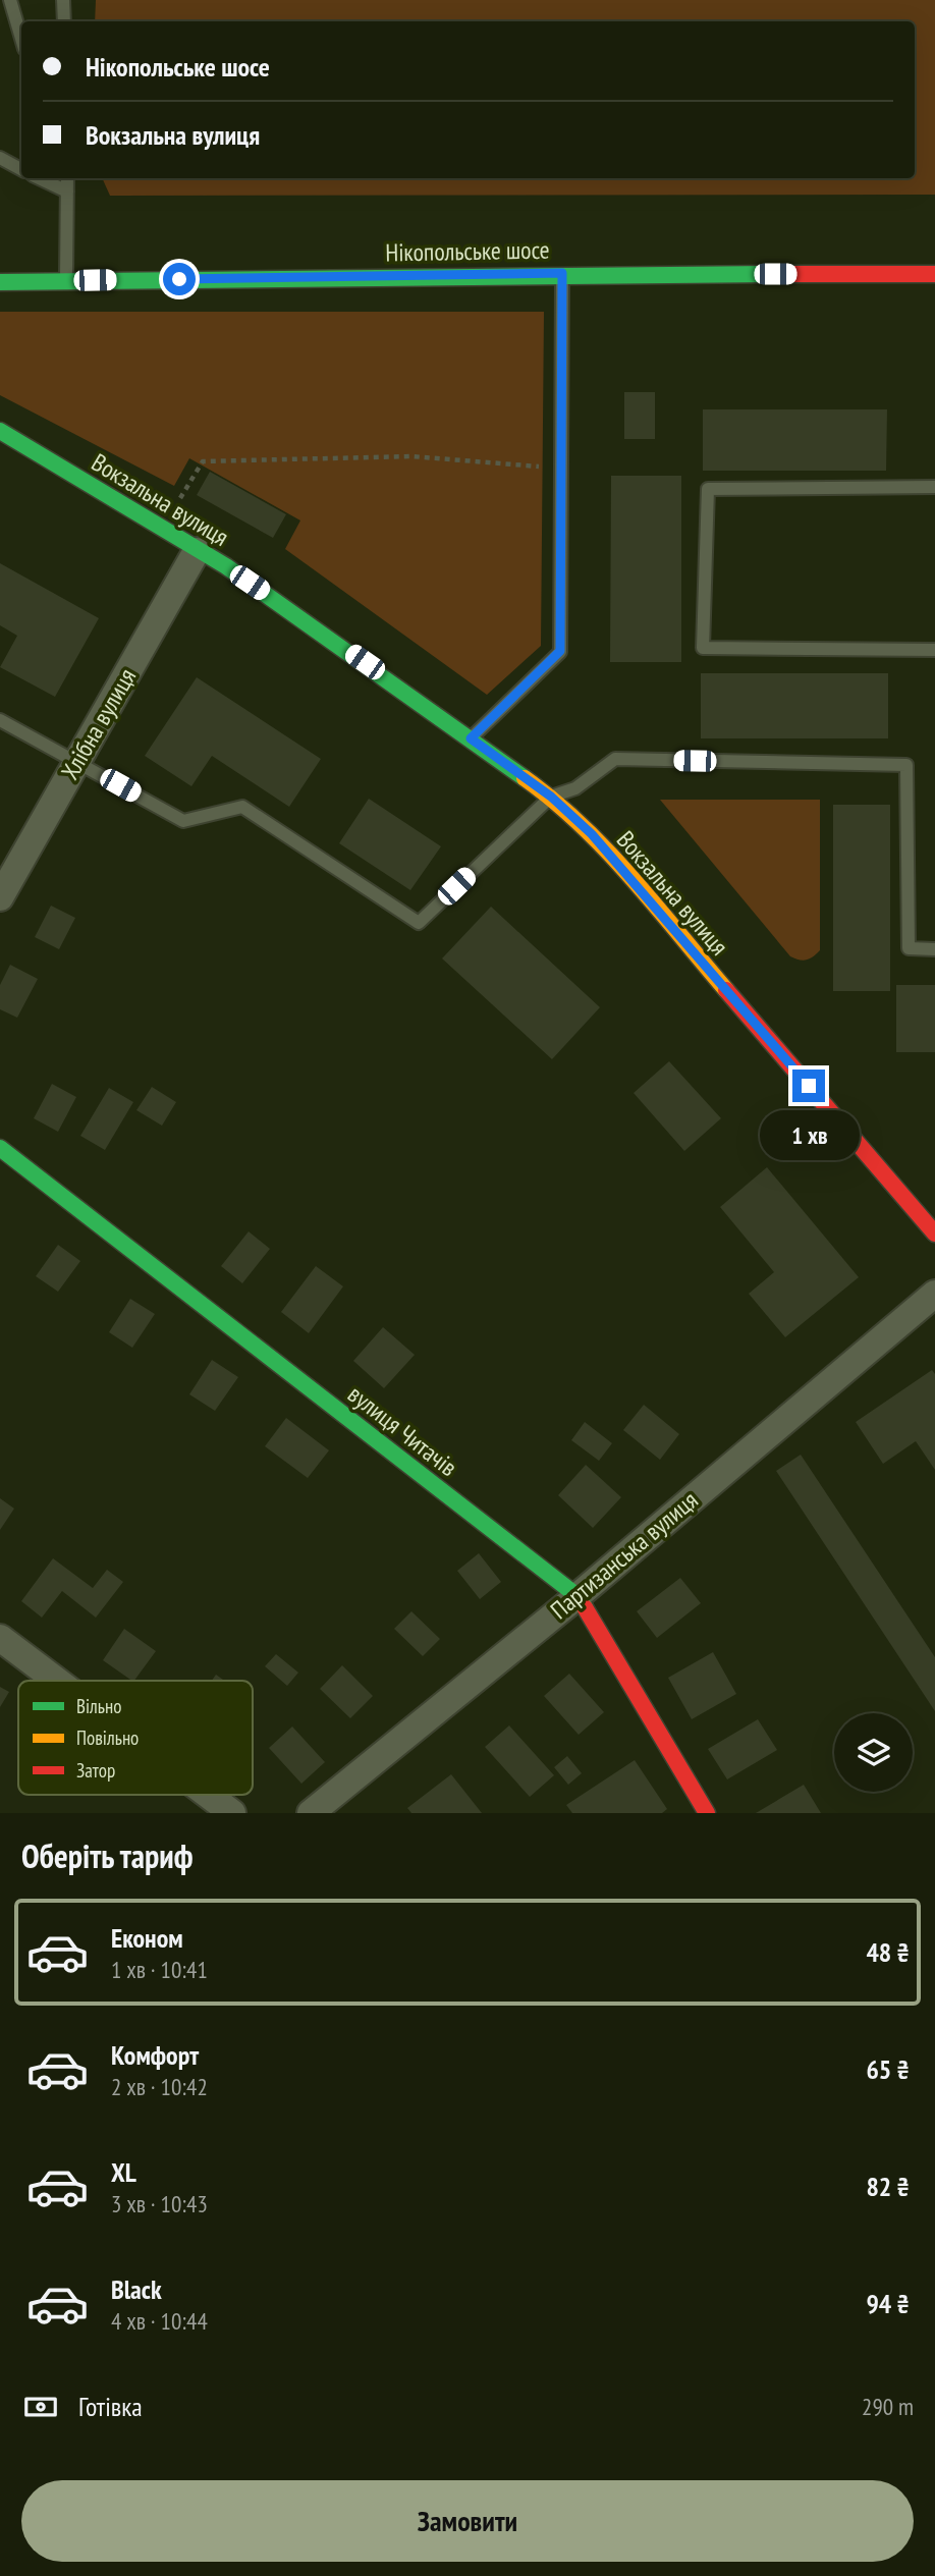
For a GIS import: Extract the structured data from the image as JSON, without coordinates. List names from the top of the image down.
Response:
{
  "streets": {
    "street": [
      "Нікопольське шосе",
      "Вокзальна вулиця",
      "Хлібна вулиця",
      "вулиця Читачів",
      "Партизанська вулиця"
    ]
  },
  "crossings": [
    ["Вокзальна вулиця", "Хлібна вулиця"],
    ["вулиця Читачів", "Партизанська вулиця"]
  ],
  "legend": ["Вільно", "Повільно", "Затор"],
  "page": {
    "banner": ["Нікопольське шосе", "Вокзальна вулиця"],
    "bubble": "1 хв",
    "heading": "Оберіть тариф",
    "list": [
      {
        "name": "Економ",
        "note": "1 хв · 10:41",
        "value": "48 ₴"
      },
      {
        "name": "Комфорт",
        "note": "2 хв · 10:42",
        "value": "65 ₴"
      },
      {
        "name": "XL",
        "note": "3 хв · 10:43",
        "value": "82 ₴"
      },
      {
        "name": "Black",
        "note": "4 хв · 10:44",
        "value": "94 ₴"
      }
    ],
    "pay": ["Готівка", "290 m"],
    "buttons": "Замовити"
  }
}
